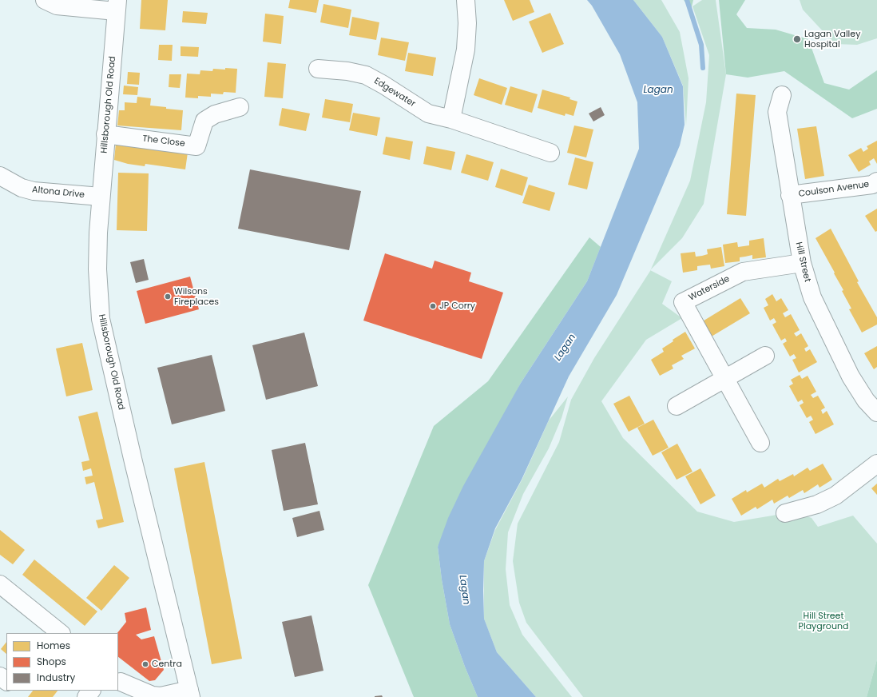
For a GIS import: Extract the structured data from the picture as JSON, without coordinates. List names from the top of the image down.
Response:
{
  "streets": {
    "street": [
      "Edgewater",
      "Hillsborough Old Road",
      "The Close",
      "Coulson Avenue",
      "Altona Drive",
      "Hill Street",
      "Waterside"
    ]
  },
  "crossings": [
    ["Hillsborough Old Road", "The Close"],
    ["Hillsborough Old Road", "Altona Drive"],
    ["Coulson Avenue", "Hill Street"],
    ["Hill Street", "Waterside"]
  ],
  "water": ["Lagan"],
  "parks": ["Hill Street Playground"],
  "places": [
    "Lagan Valley Hospital",
    "Wilsons Fireplaces",
    "JP Corry",
    "Centra"
  ],
  "legend": ["Homes", "Shops", "Industry"]
}
